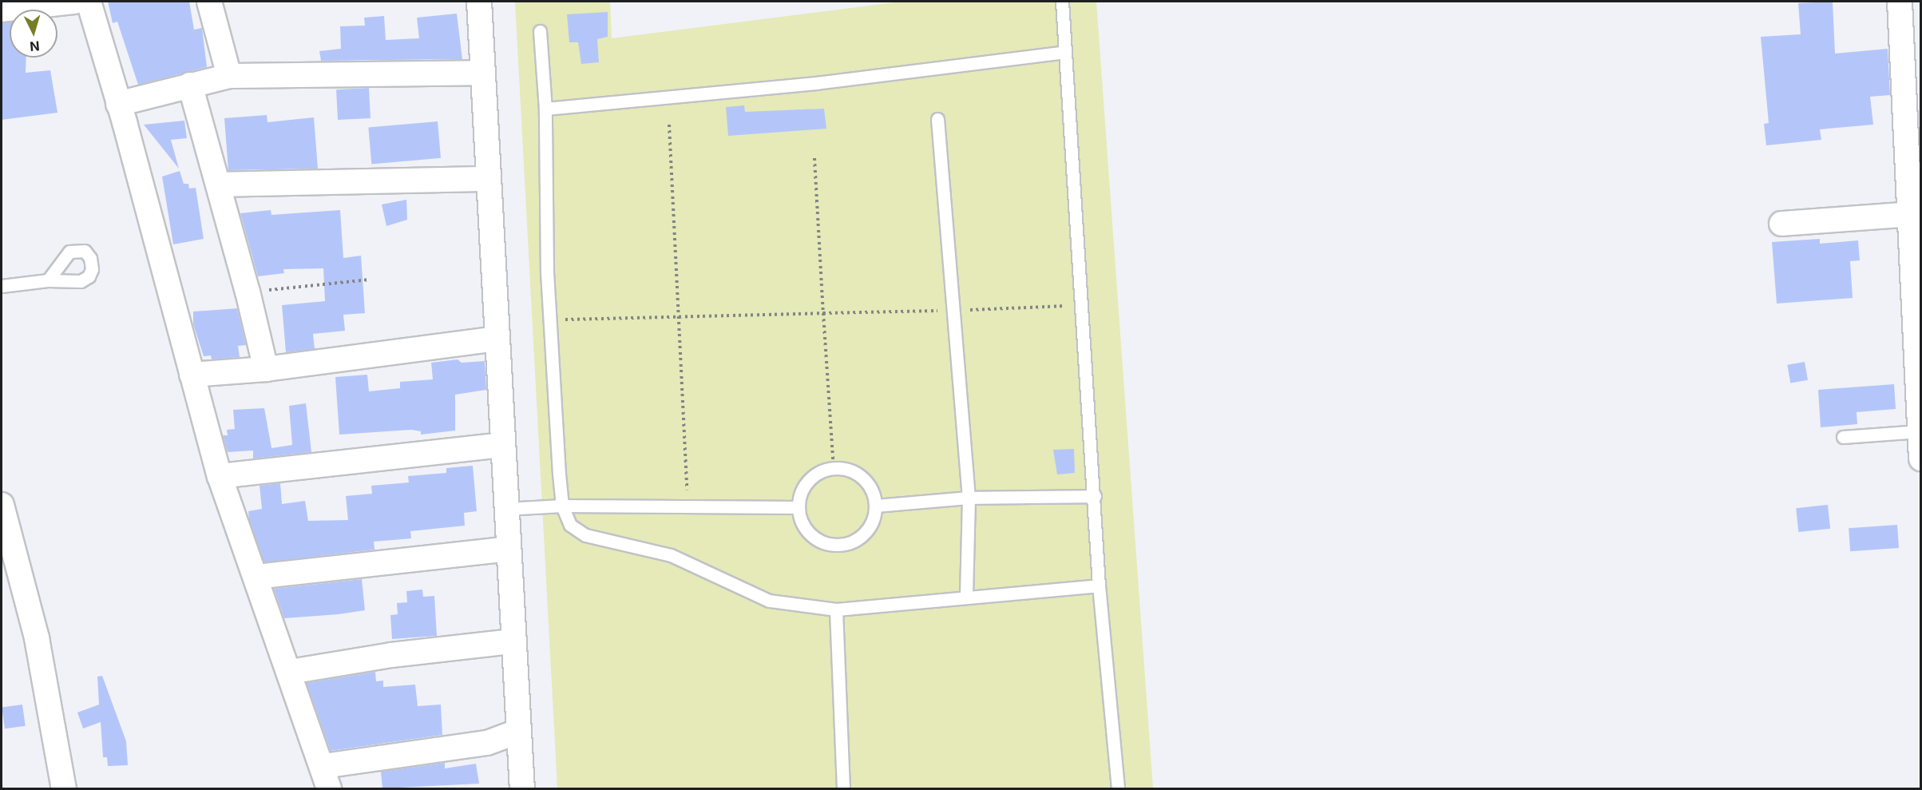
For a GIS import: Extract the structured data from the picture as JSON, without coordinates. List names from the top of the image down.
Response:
{
  "north": "bottom"
}
